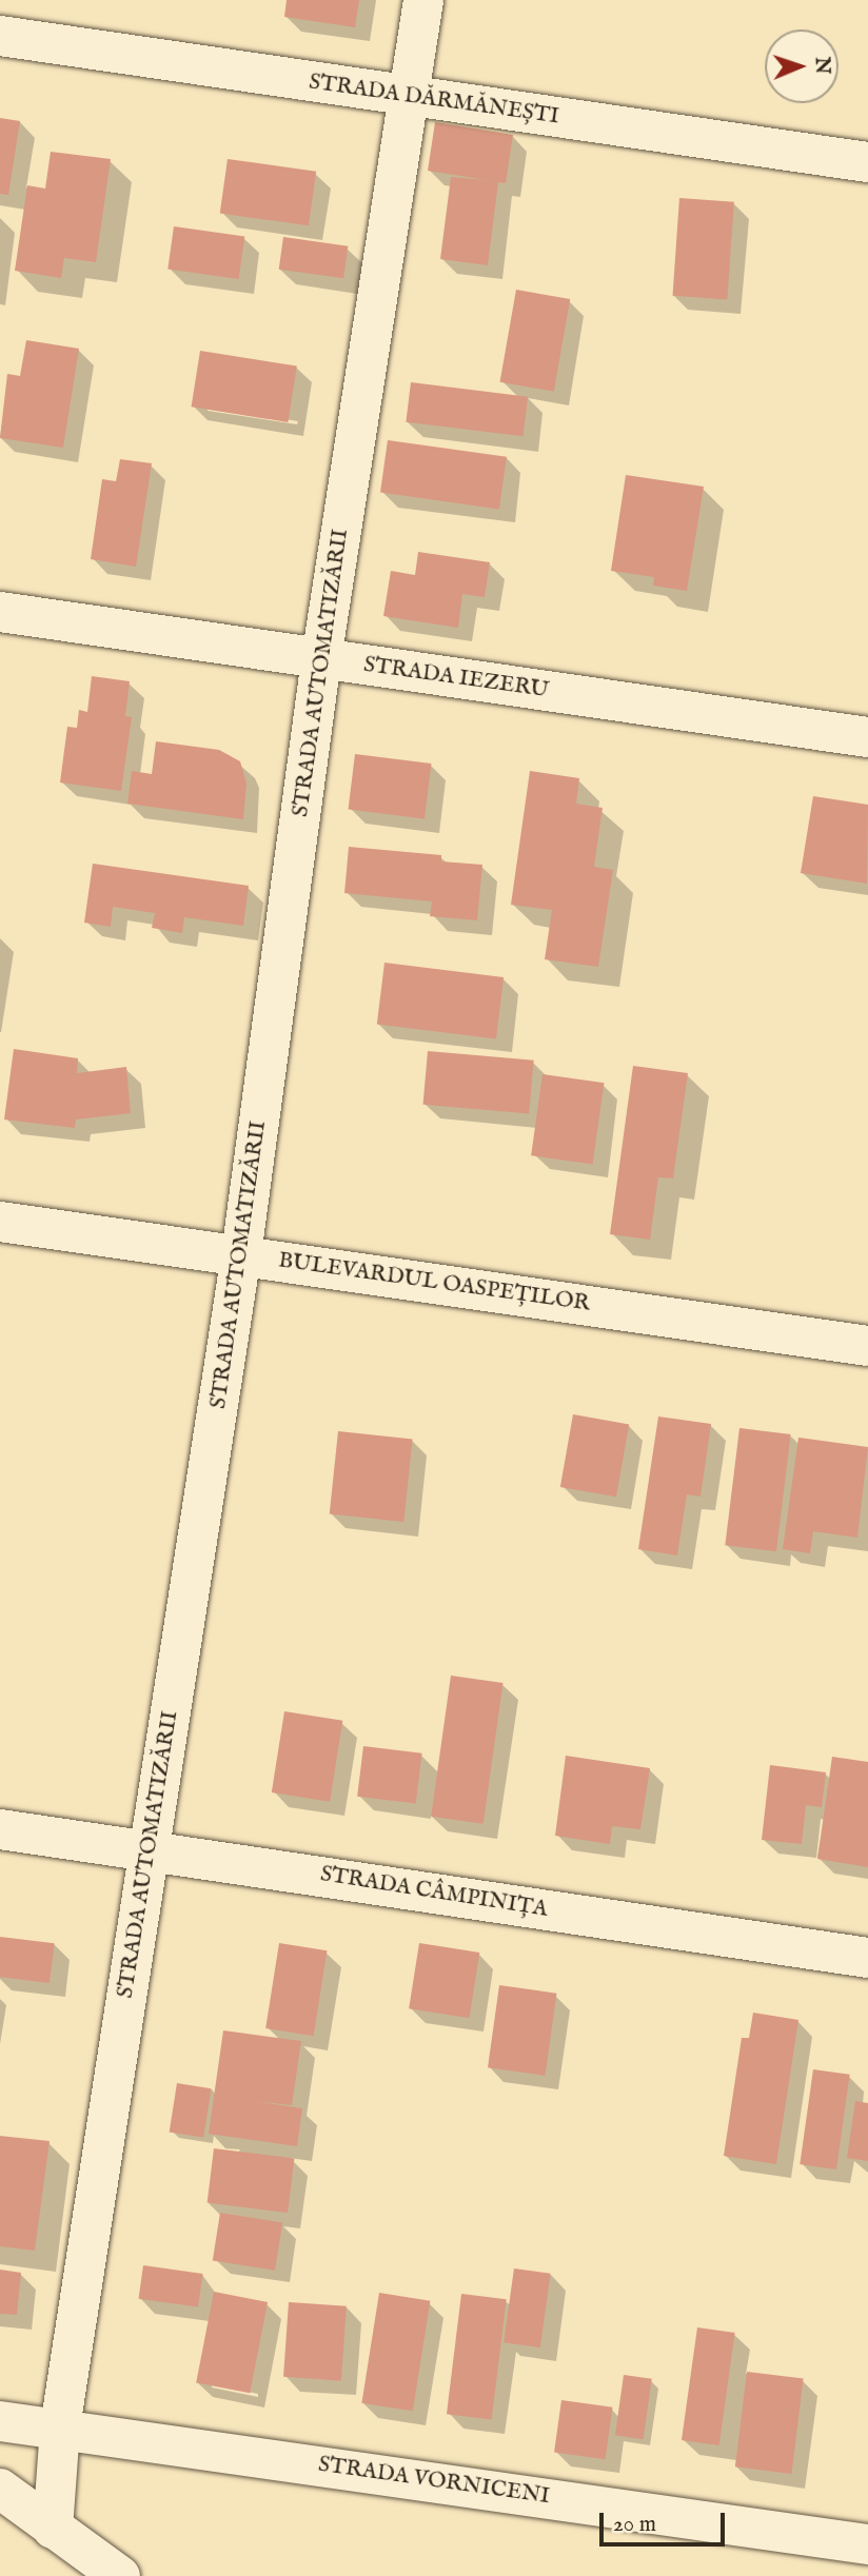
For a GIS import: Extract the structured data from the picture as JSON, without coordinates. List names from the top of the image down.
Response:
{
  "streets": {
    "street": [
      "STRADA DĂRMĂNEȘTI",
      "STRADA AUTOMATIZĂRII",
      "STRADA IEZERU",
      "BULEVARDUL OASPEȚILOR",
      "STRADA CÂMPINIȚA",
      "STRADA VORNICENI"
    ]
  },
  "crossings": [
    ["STRADA DĂRMĂNEȘTI", "STRADA AUTOMATIZĂRII"],
    ["STRADA AUTOMATIZĂRII", "STRADA IEZERU"],
    ["STRADA AUTOMATIZĂRII", "BULEVARDUL OASPEȚILOR"],
    ["STRADA AUTOMATIZĂRII", "STRADA CÂMPINIȚA"],
    ["STRADA AUTOMATIZĂRII", "STRADA VORNICENI"]
  ],
  "scale_bar": "20 m",
  "north": "right"
}
